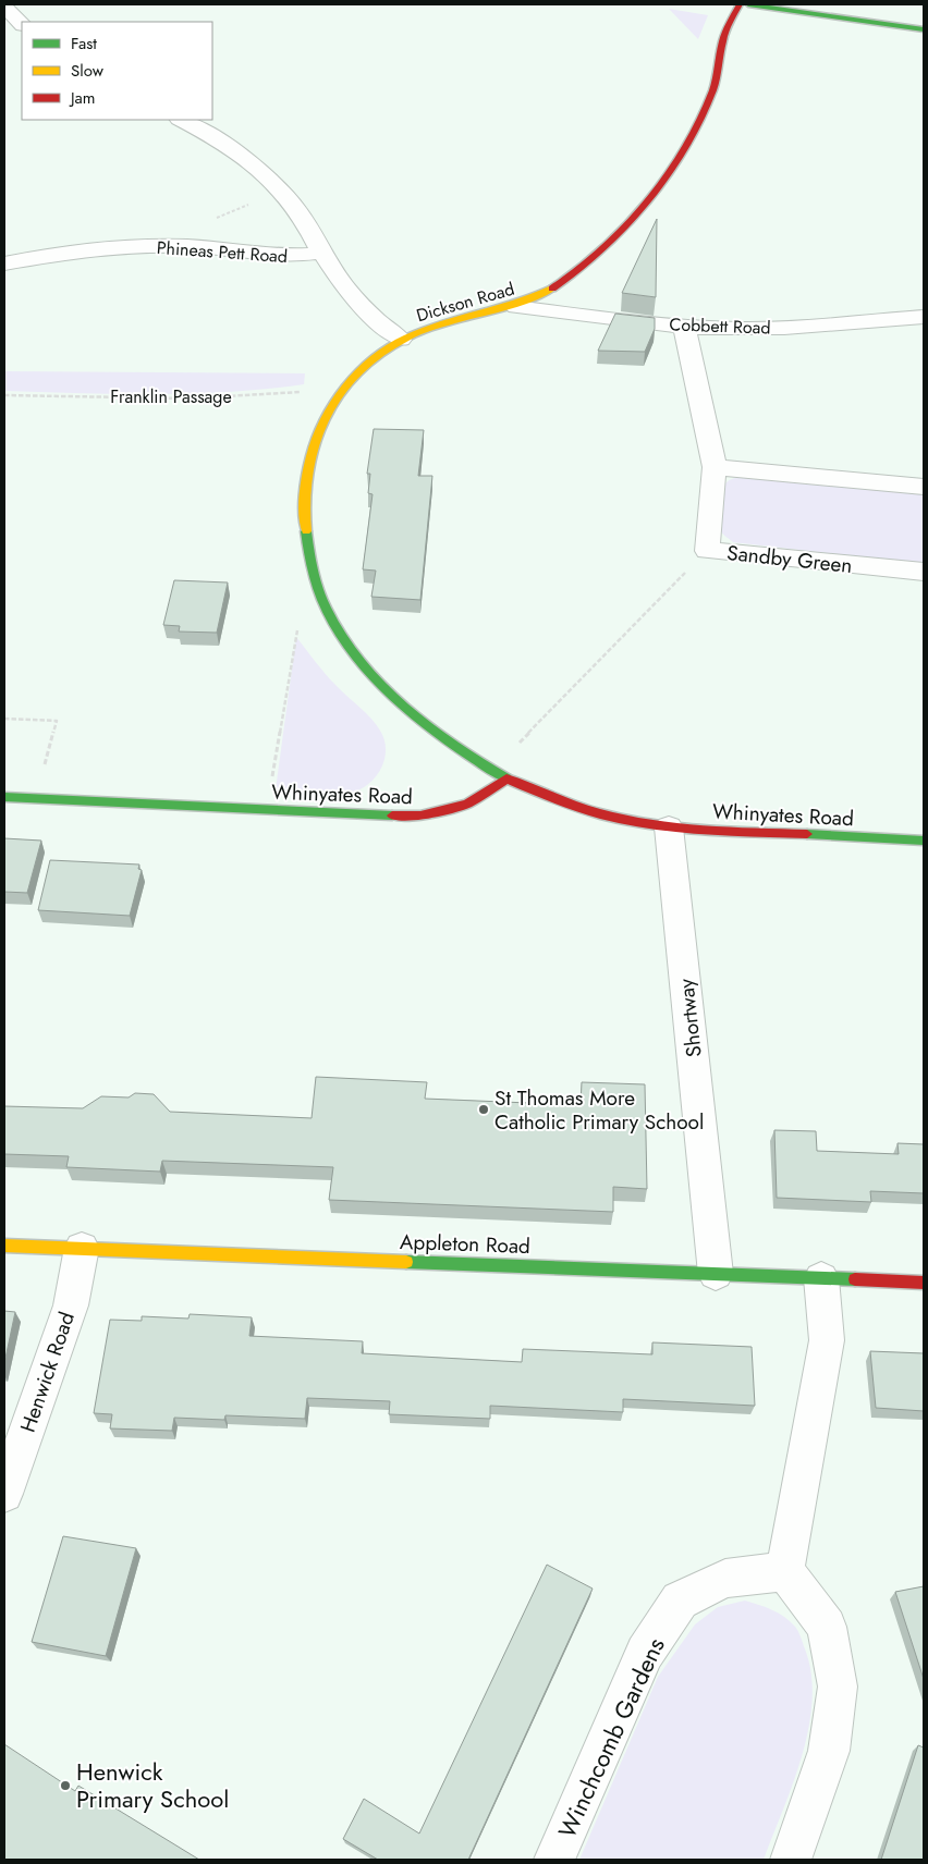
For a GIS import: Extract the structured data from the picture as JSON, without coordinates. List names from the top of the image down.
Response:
{
  "streets": {
    "main road": ["Dickson Road", "Whinyates Road", "Appleton Road"],
    "street": [
      "Phineas Pett Road",
      "Cobbett Road",
      "Sandby Green",
      "Shortway",
      "Henwick Road",
      "Winchcomb Gardens"
    ],
    "path": ["Franklin Passage"]
  },
  "crossings": [
    ["Dickson Road", "Cobbett Road"],
    ["Dickson Road", "Franklin Passage"],
    ["Dickson Road", "Whinyates Road"],
    ["Cobbett Road", "Sandby Green"],
    ["Whinyates Road", "Shortway"],
    ["Shortway", "Appleton Road"],
    ["Appleton Road", "Henwick Road"]
  ],
  "places": ["St Thomas More Catholic Primary School", "Henwick Primary School"],
  "legend": ["Fast", "Slow", "Jam"]
}
